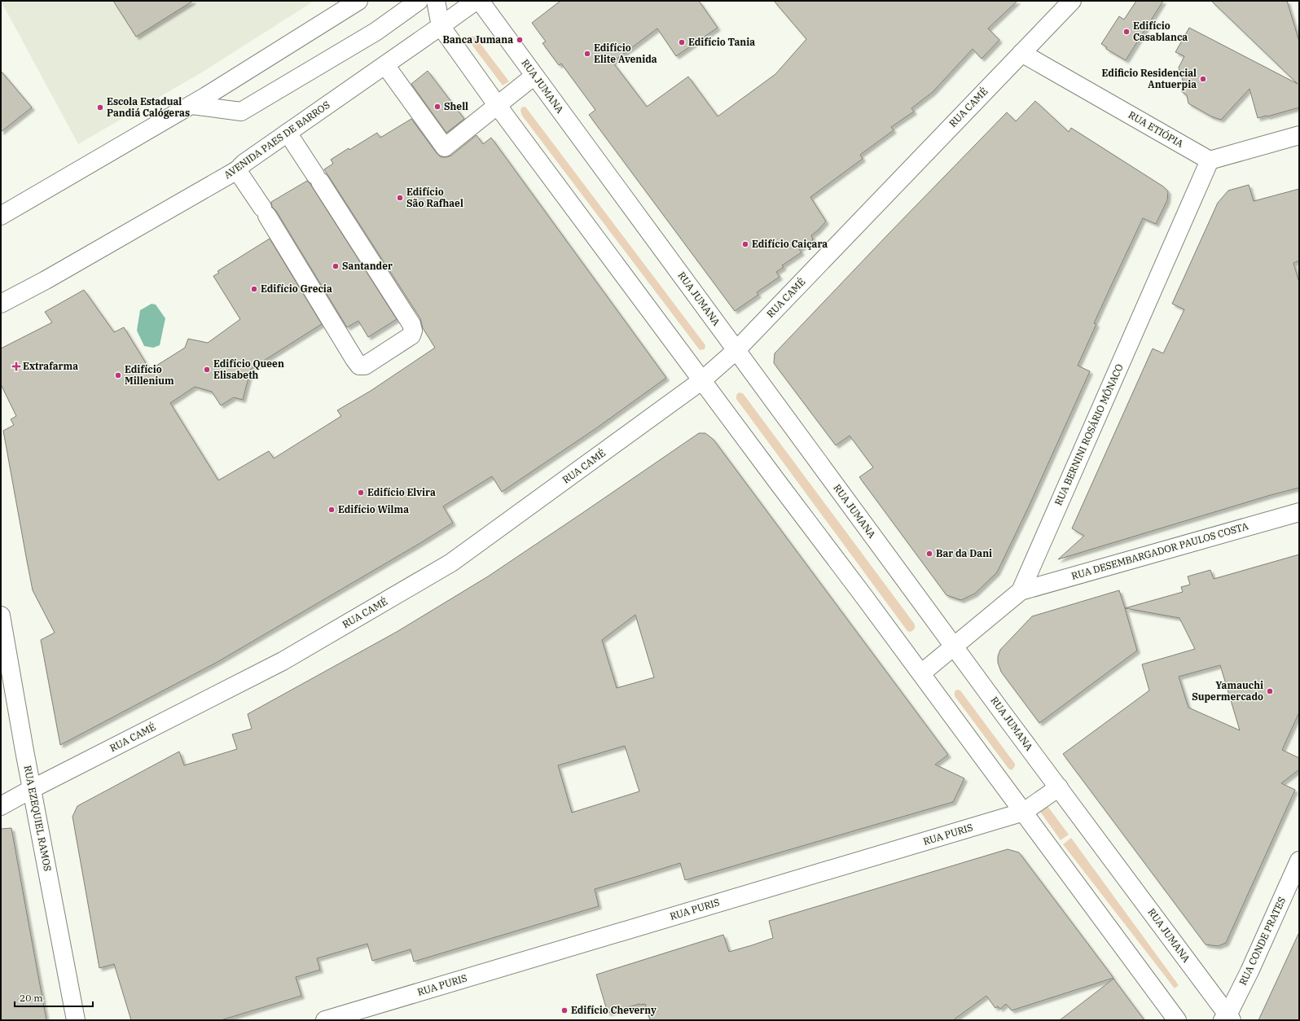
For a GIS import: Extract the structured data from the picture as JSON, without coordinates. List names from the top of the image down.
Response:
{
  "streets": {
    "street": [
      "RUA JUMANA",
      "RUA CAMÉ",
      "RUA ETIÓPIA",
      "AVENIDA PAES DE BARROS",
      "RUA BERNINI ROSÁRIO MÔNACO",
      "RUA DESEMBARGADOR PAULOS COSTA",
      "RUA EZEQUIEL RAMOS",
      "RUA PURIS",
      "RUA CONDE PRATES"
    ]
  },
  "crossings": [
    ["RUA JUMANA", "RUA CAMÉ"],
    ["RUA JUMANA", "RUA BERNINI ROSÁRIO MÔNACO"],
    ["RUA JUMANA", "RUA PURIS"],
    ["RUA JUMANA", "RUA CONDE PRATES"],
    ["RUA CAMÉ", "RUA ETIÓPIA"],
    ["RUA CAMÉ", "RUA EZEQUIEL RAMOS"],
    ["RUA ETIÓPIA", "RUA BERNINI ROSÁRIO MÔNACO"],
    ["RUA BERNINI ROSÁRIO MÔNACO", "RUA DESEMBARGADOR PAULOS COSTA"]
  ],
  "places": {
    "other": [
      "Edifício Casablanca",
      "Banca Jumana",
      "Edifício Tania",
      "Edifício Elite Avenida",
      "Edificio Residencial Antuerpia",
      "Shell",
      "Escola Estadual Pandiá Calógeras",
      "Edifício São Rafhael",
      "Edifício Caiçara",
      "Santander",
      "Edifício Grecia",
      "Edifício Queen Elisabeth",
      "Edifício Millenium",
      "Edifício Elvira",
      "Edifício Wilma",
      "Bar da Dani",
      "Yamauchi Supermercado",
      "Edifício Cheverny"
    ],
    "health": ["Extrafarma"]
  },
  "scale_bar": "20 m"
}
